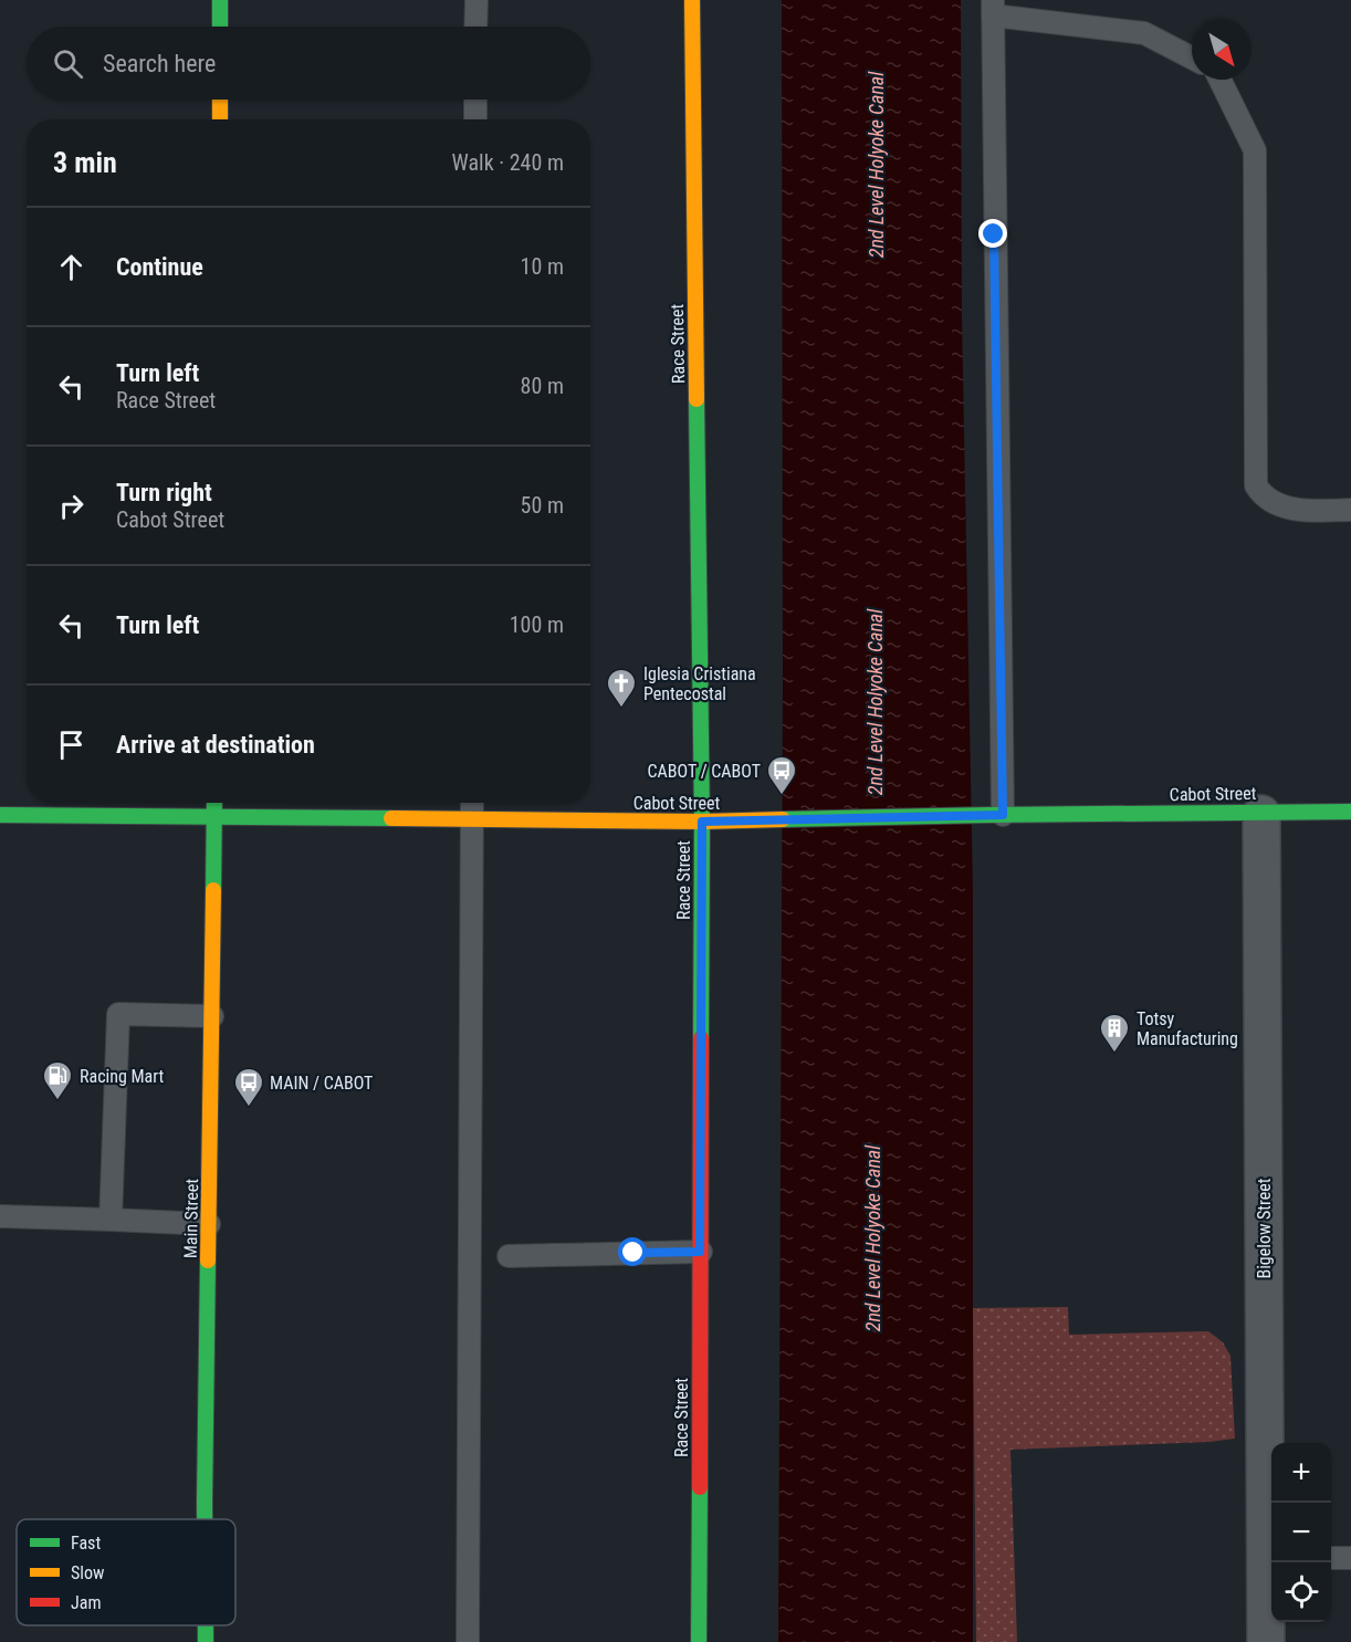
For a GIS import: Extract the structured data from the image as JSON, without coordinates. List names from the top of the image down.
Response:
{
  "streets": {
    "main road": ["Race Street", "Cabot Street", "Main Street"],
    "street": ["Bigelow Street"]
  },
  "crossings": [
    ["Race Street", "Cabot Street"],
    ["Cabot Street", "Main Street"],
    ["Cabot Street", "Bigelow Street"]
  ],
  "water": ["2nd Level Holyoke Canal"],
  "places": {
    "church": ["Iglesia Cristiana Pentecostal"],
    "bus stop": ["CABOT / CABOT", "MAIN / CABOT"],
    "building": ["Totsy Manufacturing"],
    "fuel station": ["Racing Mart"]
  },
  "legend": ["Fast", "Slow", "Jam"],
  "north": "bottom right",
  "page": {
    "search": "Search here",
    "heading": ["3 min", "Walk · 240 m"],
    "list": [
      ["Continue", "10 m"],
      ["Turn left", "Race Street", "80 m"],
      ["Turn right", "Cabot Street", "50 m"],
      ["Turn left", "100 m"],
      "Arrive at destination"
    ],
    "map_buttons": ["+", "−"]
  }
}
